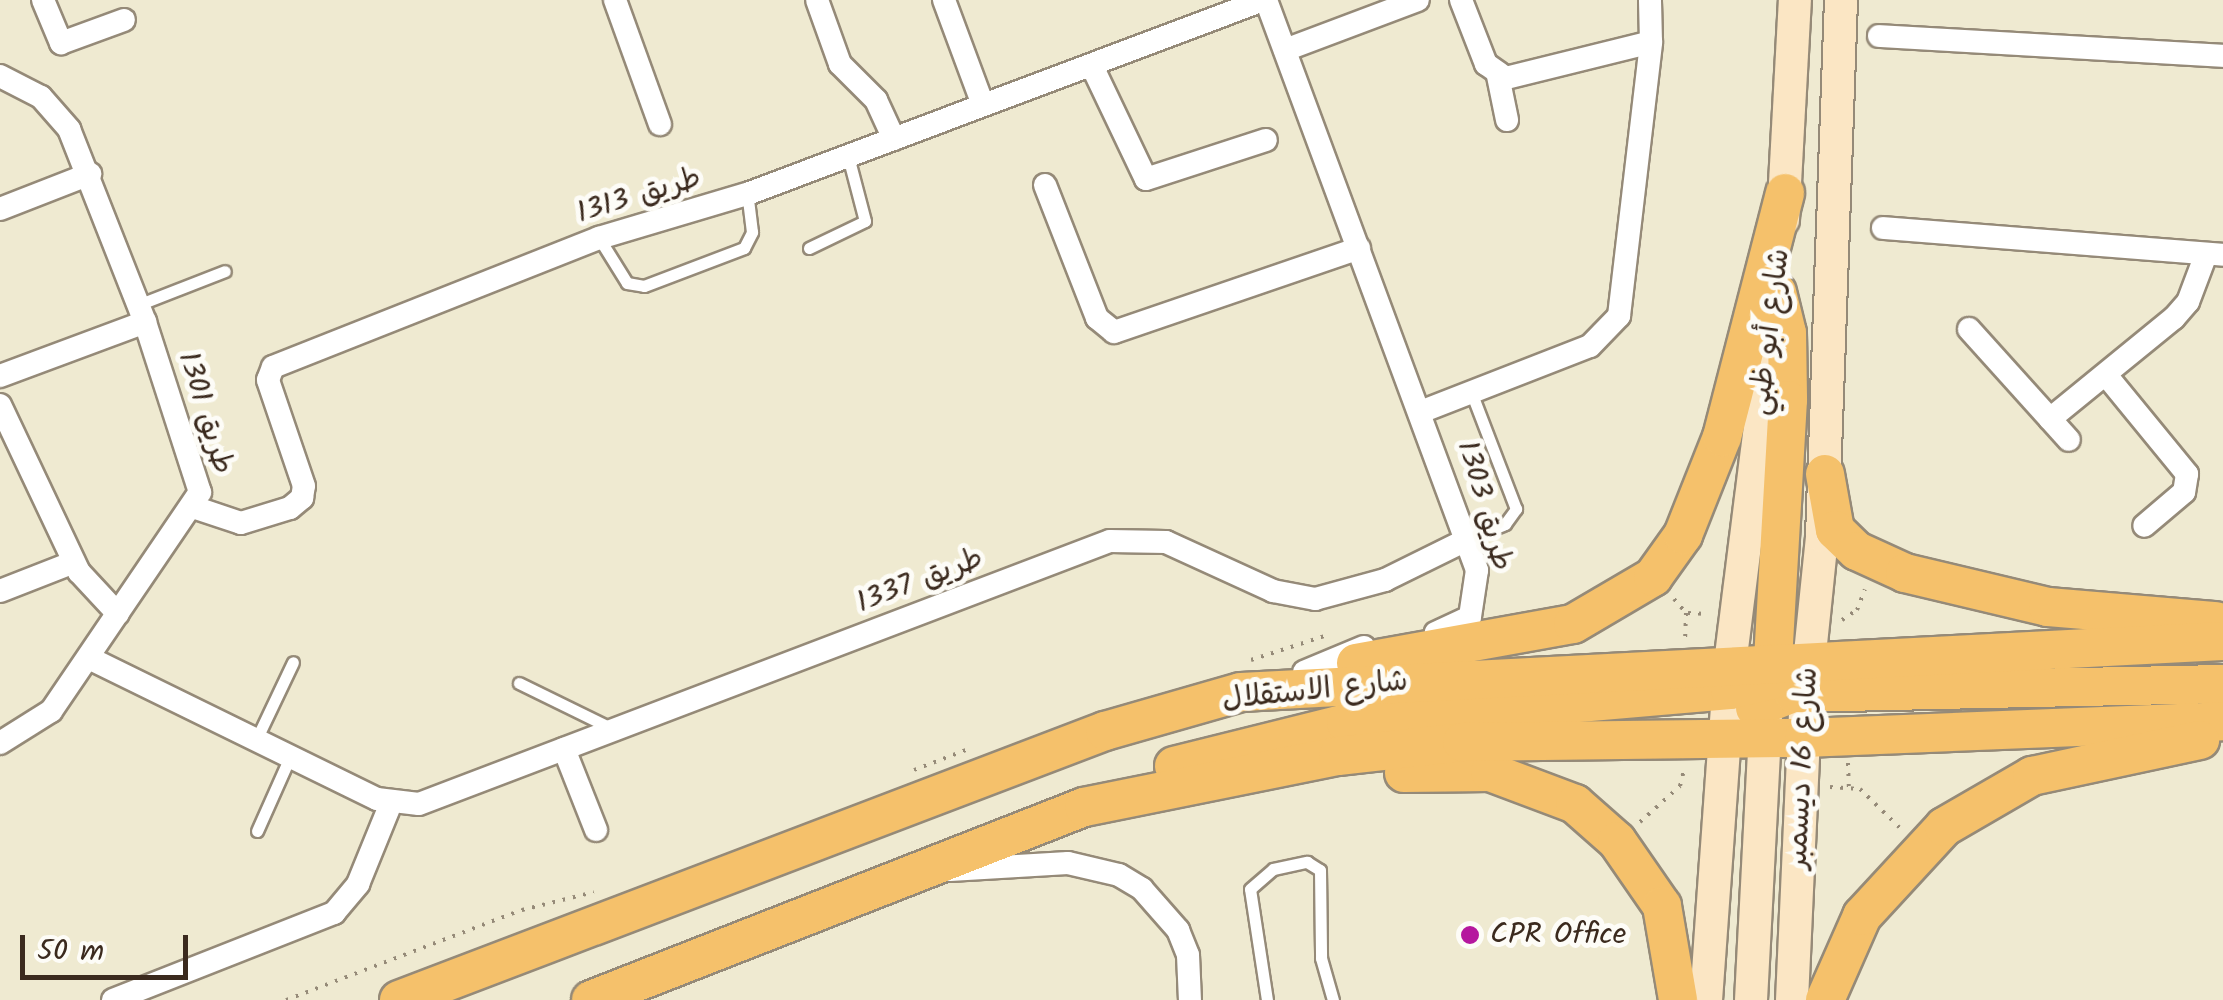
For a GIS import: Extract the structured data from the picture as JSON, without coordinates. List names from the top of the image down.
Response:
{
  "streets": {
    "main road": ["شارع أبو ظبي", "شارع الاستقلال", "شارع 16 ديسمبر"],
    "street": [
      "طريق 1313",
      "طريق 1301",
      "طريق 1303",
      "طريق 1337"
    ]
  },
  "crossings": [
    ["طريق 1313", "طريق 1301"],
    ["طريق 1313", "طريق 1303"],
    ["شارع أبو ظبي", "شارع 16 ديسمبر"],
    ["طريق 1303", "طريق 1337"],
    ["شارع الاستقلال", "شارع 16 ديسمبر"]
  ],
  "places": ["CPR Office"],
  "scale_bar": "50 m"
}
